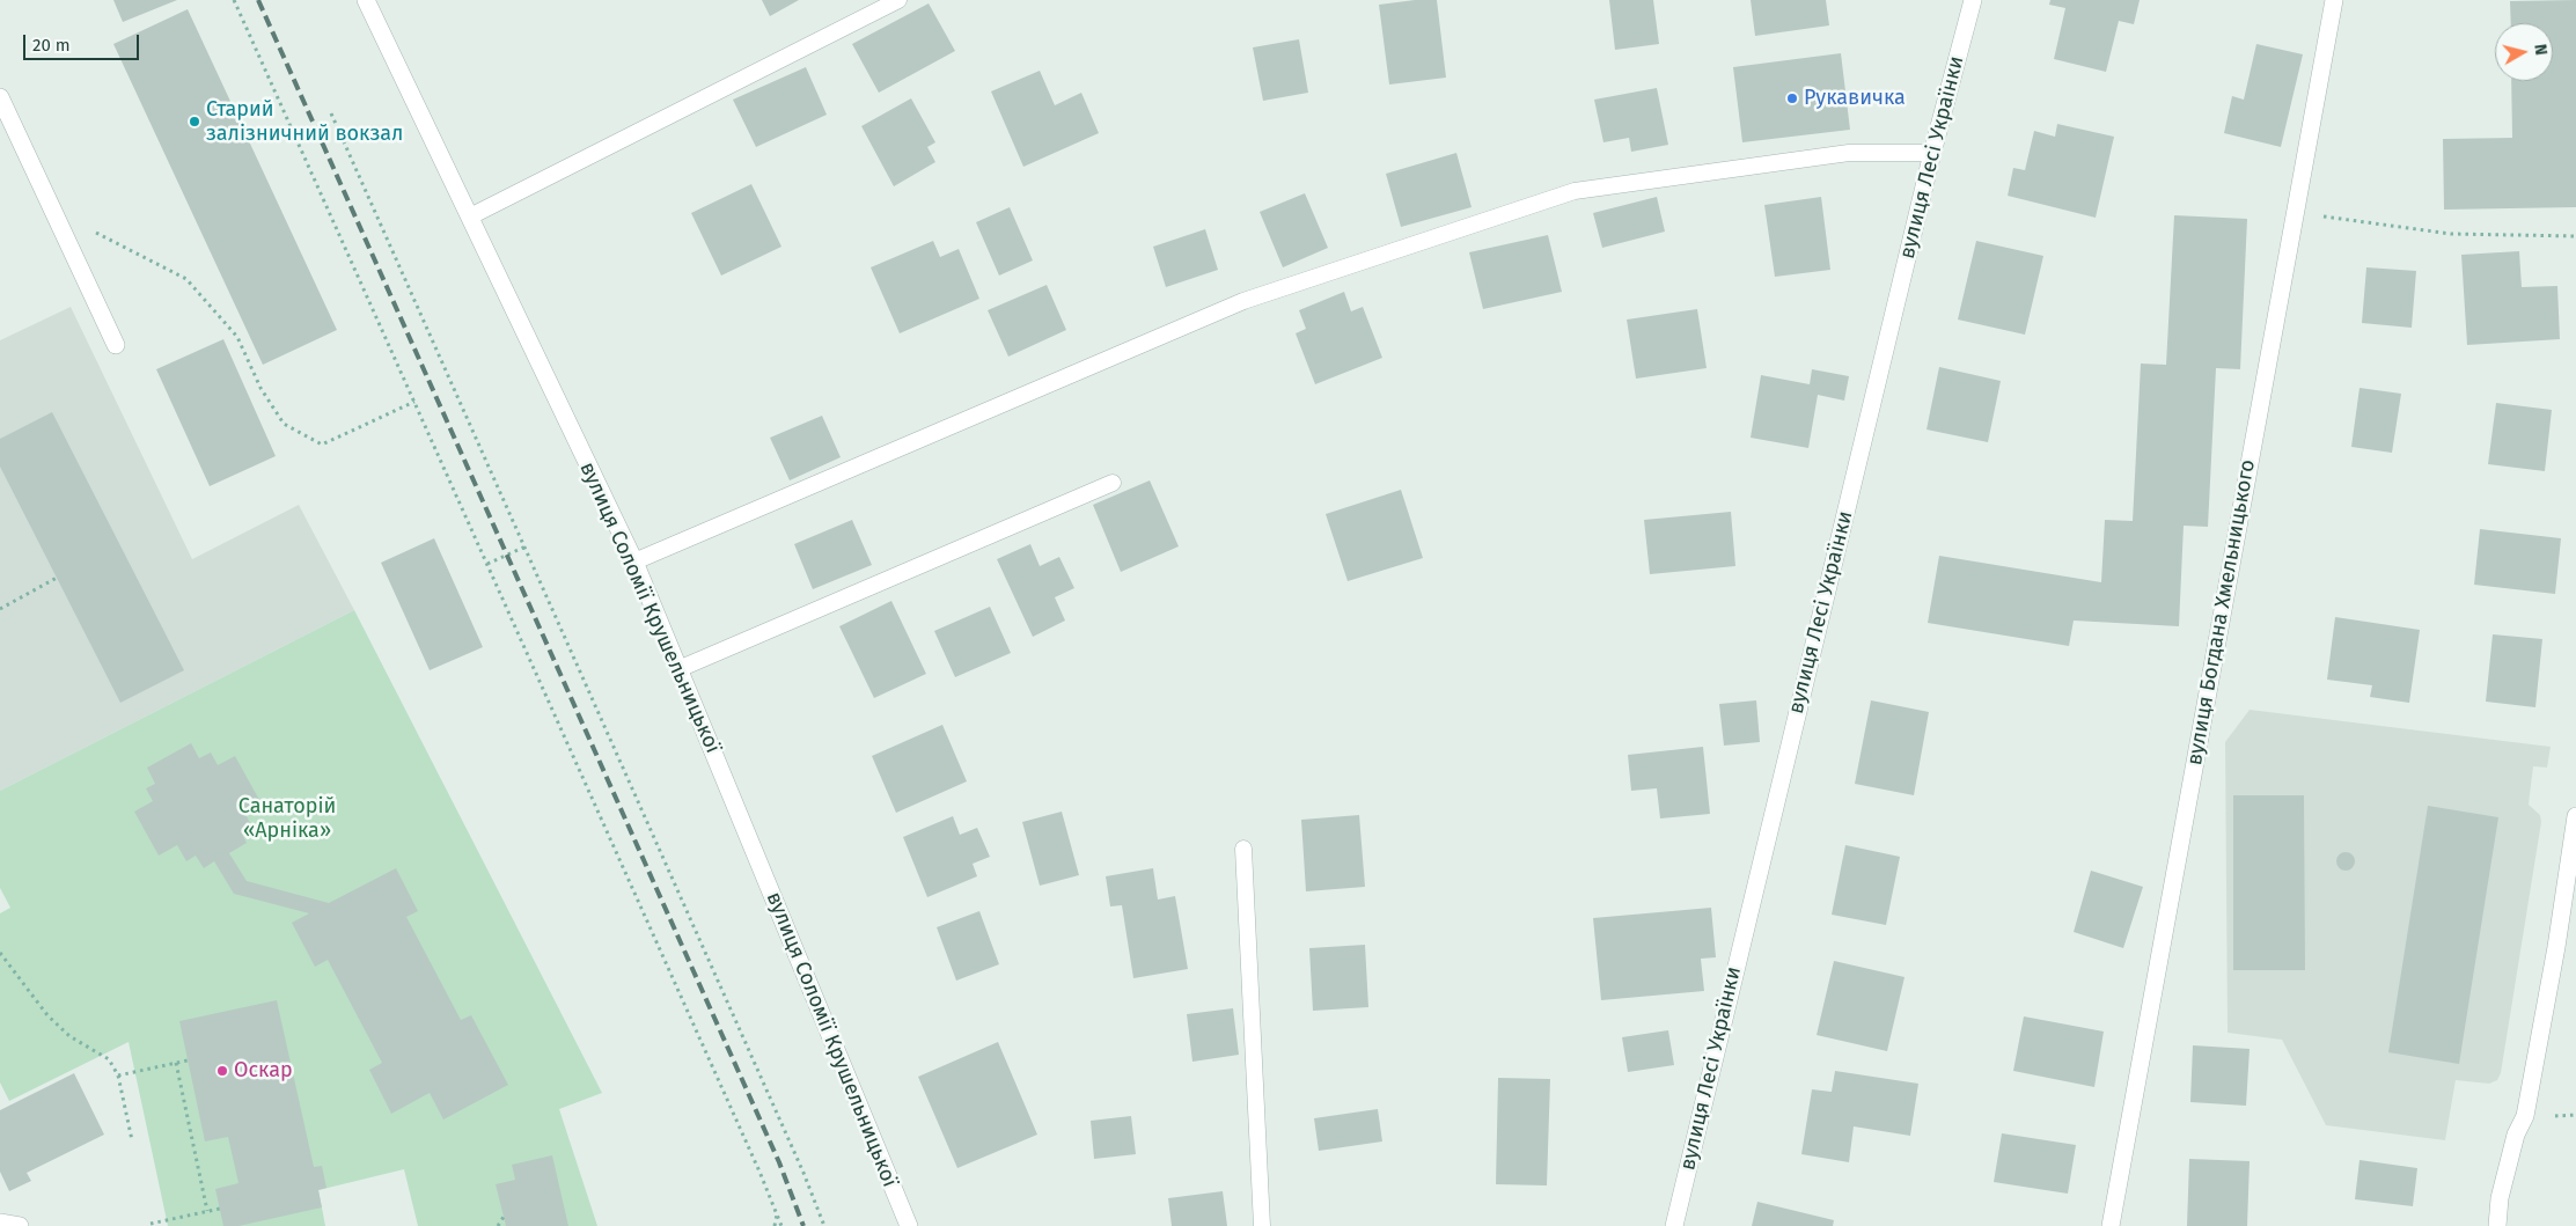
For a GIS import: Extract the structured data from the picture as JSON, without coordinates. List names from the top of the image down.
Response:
{
  "streets": {
    "street": ["вулиця Лесі Українки", "вулиця Соломії Крушельницької", "вулиця Богдана Хмельницького"]
  },
  "parks": ["Санаторій «Арніка»"],
  "places": ["Рукавичка", "Старий залізничний вокзал", "Оскар"],
  "scale_bar": "20 m",
  "north": "right"
}
